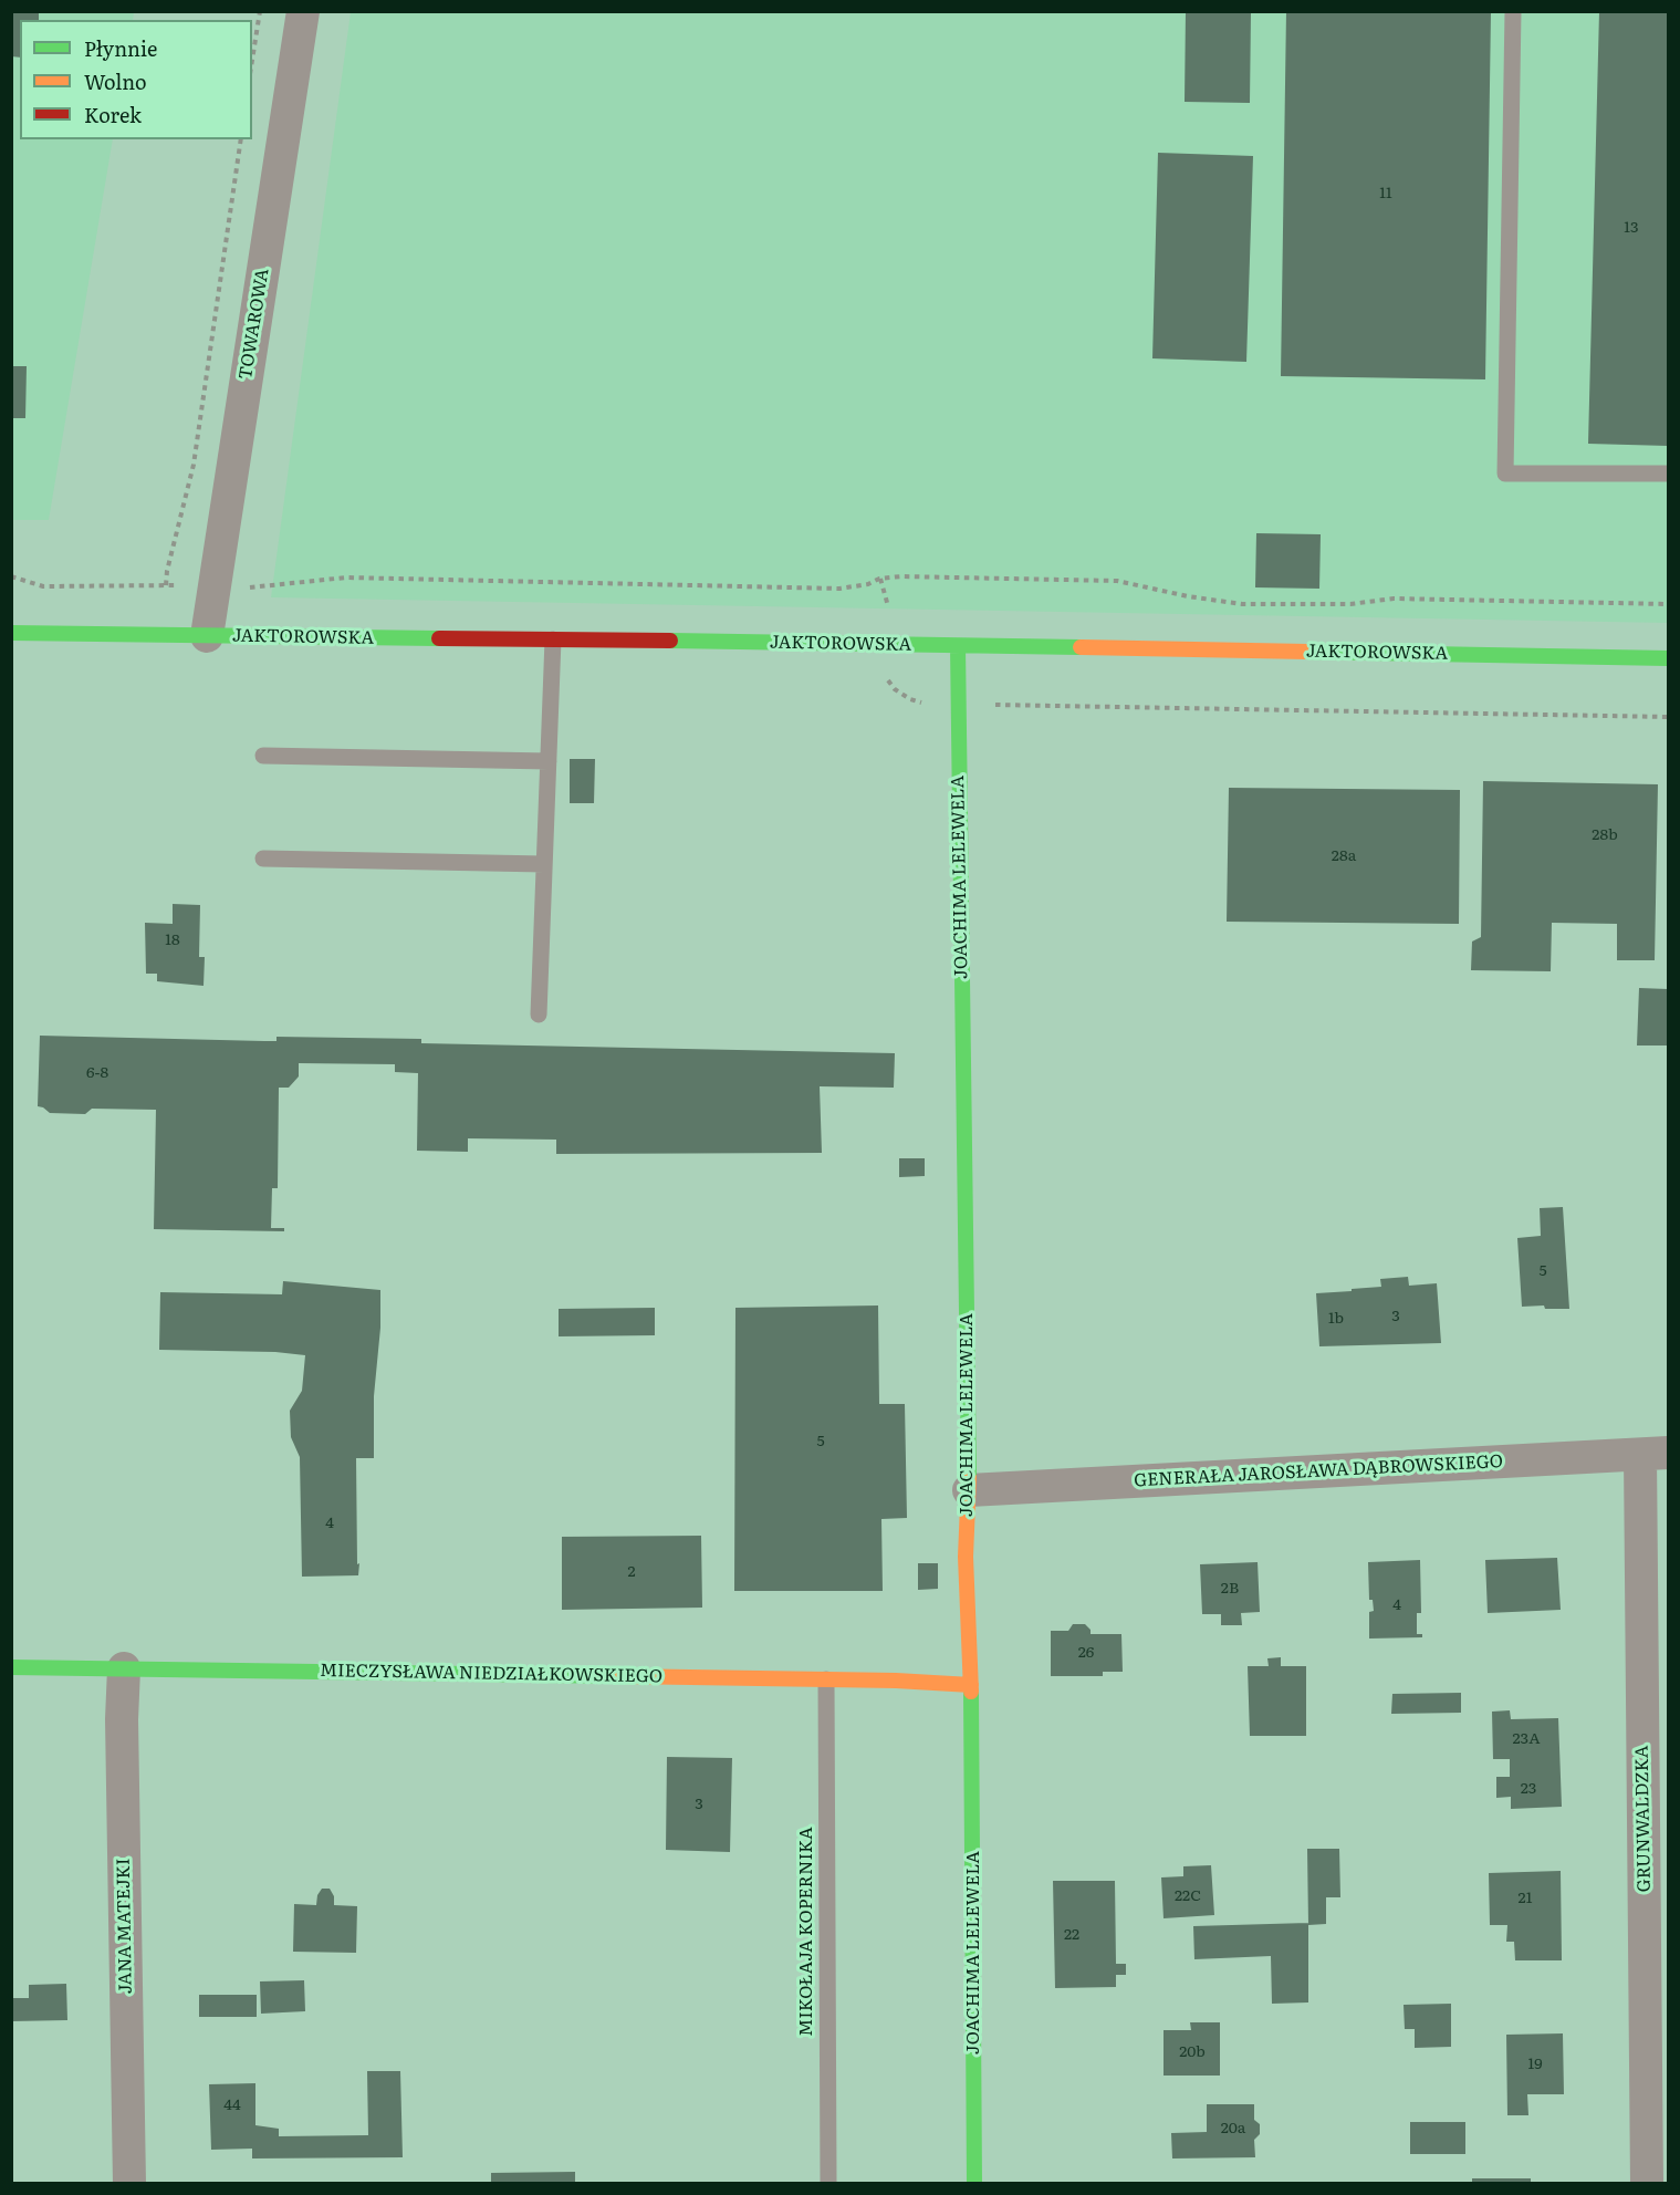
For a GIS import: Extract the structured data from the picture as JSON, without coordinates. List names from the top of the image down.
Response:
{
  "streets": {
    "street": [
      "TOWAROWA",
      "JAKTOROWSKA",
      "JOACHIMA LELEWELA",
      "GENERAŁA JAROSŁAWA DĄBROWSKIEGO",
      "MIECZYSŁAWA NIEDZIAŁKOWSKIEGO",
      "GRUNWALDZKA",
      "JANA MATEJKI"
    ],
    "lane": ["MIKOŁAJA KOPERNIKA"]
  },
  "crossings": [
    ["TOWAROWA", "JAKTOROWSKA"],
    ["JAKTOROWSKA", "JOACHIMA LELEWELA"],
    ["JOACHIMA LELEWELA", "GENERAŁA JAROSŁAWA DĄBROWSKIEGO"],
    ["JOACHIMA LELEWELA", "MIECZYSŁAWA NIEDZIAŁKOWSKIEGO"],
    ["GENERAŁA JAROSŁAWA DĄBROWSKIEGO", "GRUNWALDZKA"],
    ["MIECZYSŁAWA NIEDZIAŁKOWSKIEGO", "JANA MATEJKI"],
    ["MIECZYSŁAWA NIEDZIAŁKOWSKIEGO", "MIKOŁAJA KOPERNIKA"]
  ],
  "house_numbers": [
    "11",
    "13",
    "28b",
    "28a",
    "18",
    "6-8",
    "5",
    "3",
    "1b",
    "5",
    "4",
    "2",
    "2B",
    "4",
    "26",
    "23A",
    "23",
    "3",
    "22C",
    "21",
    "22",
    "20b",
    "19",
    "44",
    "20a"
  ],
  "legend": ["Płynnie", "Wolno", "Korek"]
}
